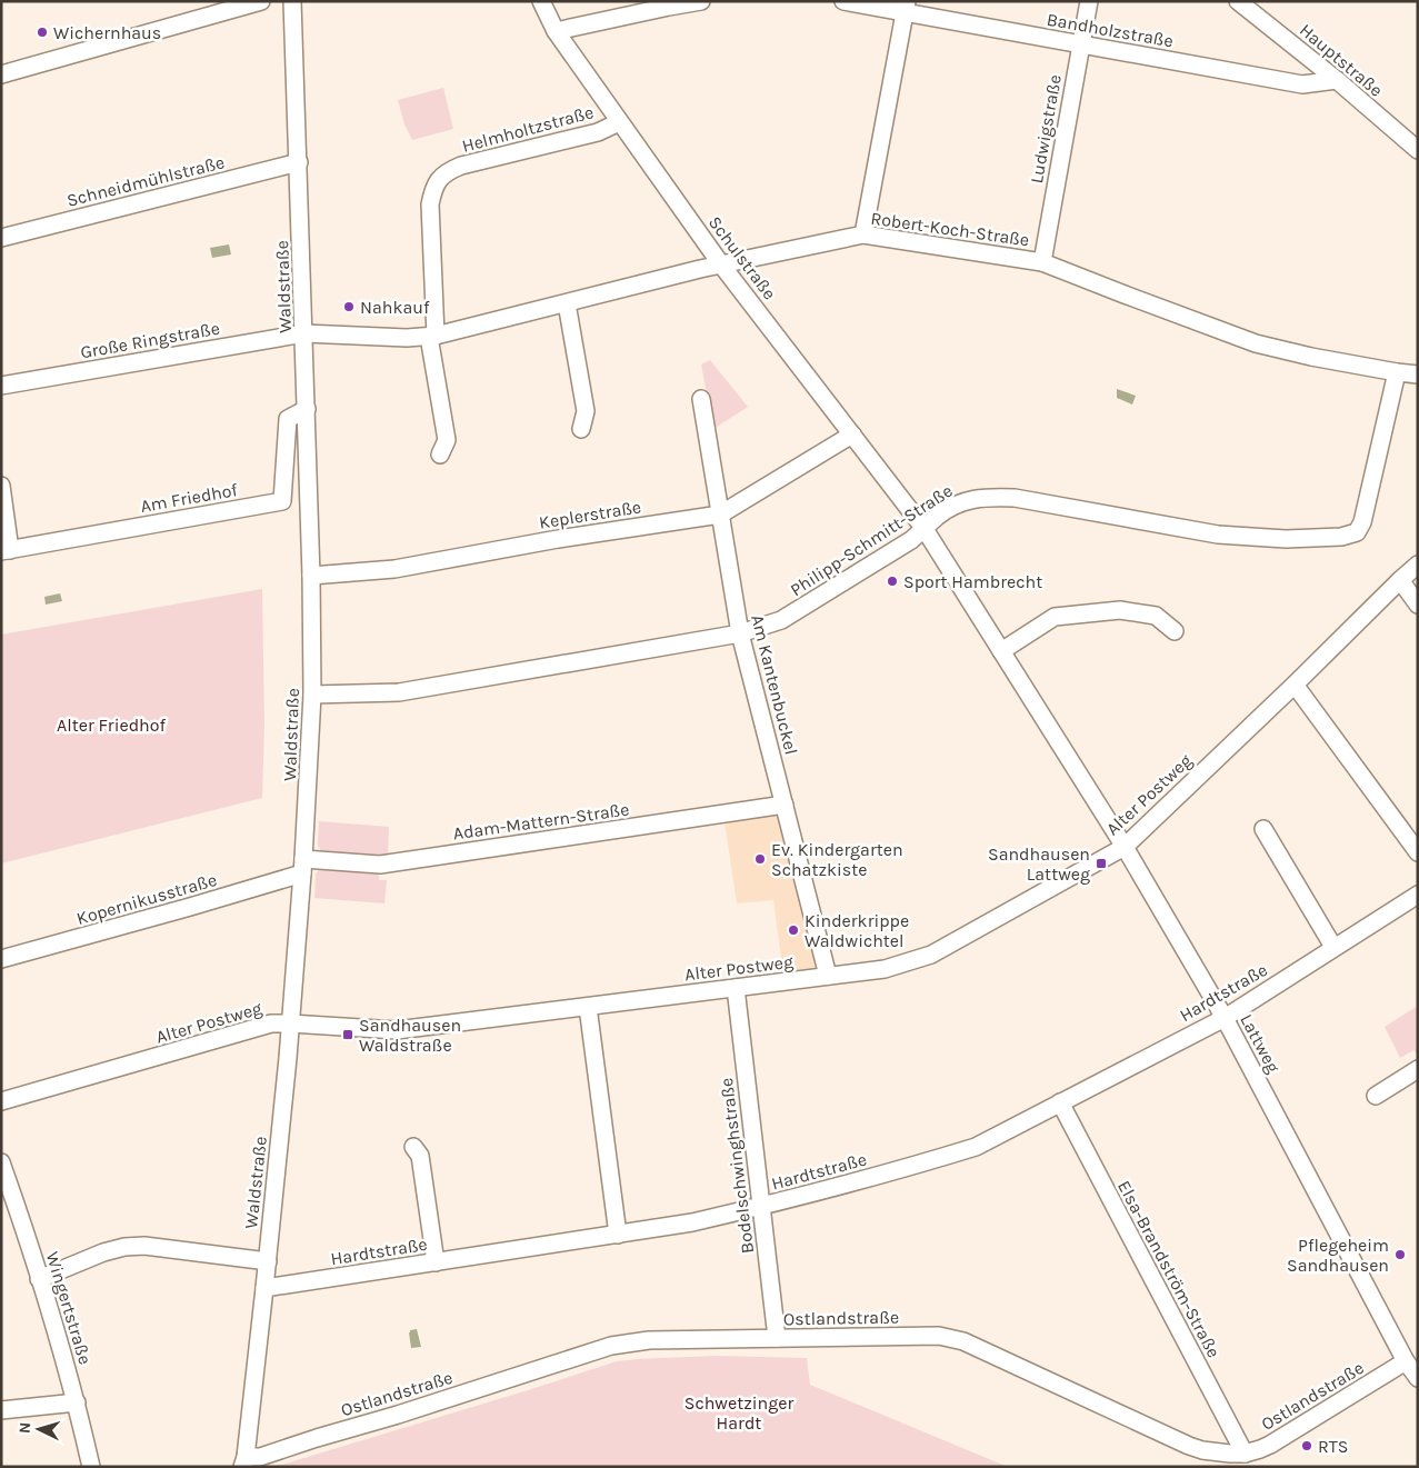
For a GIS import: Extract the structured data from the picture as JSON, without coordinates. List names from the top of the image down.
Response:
{
  "streets": {
    "street": [
      "Bandholzstraße",
      "Hauptstraße",
      "Helmholtzstraße",
      "Ludwigstraße",
      "Schneidmühlstraße",
      "Robert-Koch-Straße",
      "Schulstraße",
      "Waldstraße",
      "Große Ringstraße",
      "Am Friedhof",
      "Keplerstraße",
      "Philipp-Schmitt-Straße",
      "Am Kantenbuckel",
      "Alter Postweg",
      "Adam-Mattern-Straße",
      "Kopernikusstraße",
      "Hardtstraße",
      "Lattweg",
      "Bodelschwinghstraße",
      "Elsa-Brandström-Straße",
      "Wingertstraße",
      "Ostlandstraße"
    ]
  },
  "crossings": [
    ["Bandholzstraße", "Hauptstraße"],
    ["Bandholzstraße", "Ludwigstraße"],
    ["Helmholtzstraße", "Robert-Koch-Straße"],
    ["Helmholtzstraße", "Schulstraße"],
    ["Ludwigstraße", "Robert-Koch-Straße"],
    ["Schneidmühlstraße", "Waldstraße"],
    ["Robert-Koch-Straße", "Schulstraße"],
    ["Robert-Koch-Straße", "Waldstraße"],
    ["Robert-Koch-Straße", "Große Ringstraße"],
    ["Robert-Koch-Straße", "Philipp-Schmitt-Straße"],
    ["Schulstraße", "Keplerstraße"],
    ["Schulstraße", "Philipp-Schmitt-Straße"],
    ["Schulstraße", "Lattweg"],
    ["Waldstraße", "Große Ringstraße"],
    ["Waldstraße", "Am Friedhof"],
    ["Waldstraße", "Keplerstraße"],
    ["Waldstraße", "Philipp-Schmitt-Straße"],
    ["Waldstraße", "Alter Postweg"],
    ["Waldstraße", "Adam-Mattern-Straße"],
    ["Waldstraße", "Kopernikusstraße"],
    ["Waldstraße", "Hardtstraße"],
    ["Waldstraße", "Ostlandstraße"],
    ["Keplerstraße", "Am Kantenbuckel"],
    ["Philipp-Schmitt-Straße", "Am Kantenbuckel"],
    ["Philipp-Schmitt-Straße", "Lattweg"],
    ["Am Kantenbuckel", "Alter Postweg"],
    ["Am Kantenbuckel", "Adam-Mattern-Straße"],
    ["Alter Postweg", "Lattweg"],
    ["Alter Postweg", "Bodelschwinghstraße"],
    ["Adam-Mattern-Straße", "Kopernikusstraße"],
    ["Hardtstraße", "Lattweg"],
    ["Hardtstraße", "Bodelschwinghstraße"],
    ["Hardtstraße", "Elsa-Brandström-Straße"],
    ["Lattweg", "Ostlandstraße"],
    ["Bodelschwinghstraße", "Ostlandstraße"],
    ["Elsa-Brandström-Straße", "Ostlandstraße"]
  ],
  "parks": ["Alter Friedhof", "Schwetzinger Hardt"],
  "places": {
    "other": [
      "Wichernhaus",
      "Nahkauf",
      "Sport Hambrecht",
      "Ev. Kindergarten Schatzkiste",
      "Kinderkrippe Waldwichtel",
      "Pflegeheim Sandhausen",
      "RTS"
    ],
    "transit": ["Sandhausen Lattweg", "Sandhausen Waldstraße"]
  },
  "north": "left"
}
